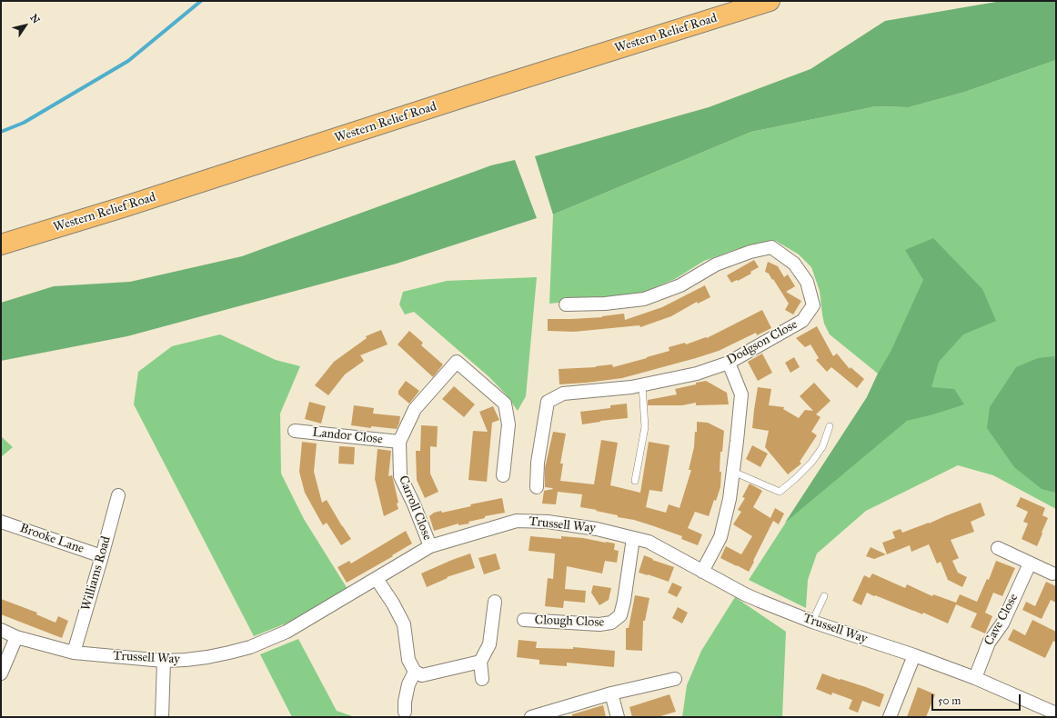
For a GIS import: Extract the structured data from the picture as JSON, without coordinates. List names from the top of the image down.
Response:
{
  "streets": {
    "highway": ["Western Relief Road"],
    "street": [
      "Dodgson Close",
      "Landor Close",
      "Carroll Close",
      "Trussell Way",
      "Brooke Lane",
      "Williams Road",
      "Cave Close",
      "Clough Close"
    ]
  },
  "crossings": [
    ["Landor Close", "Carroll Close"],
    ["Carroll Close", "Trussell Way"],
    ["Trussell Way", "Williams Road"],
    ["Trussell Way", "Cave Close"],
    ["Trussell Way", "Clough Close"],
    ["Brooke Lane", "Williams Road"]
  ],
  "scale_bar": "50 m",
  "north": "top right"
}
